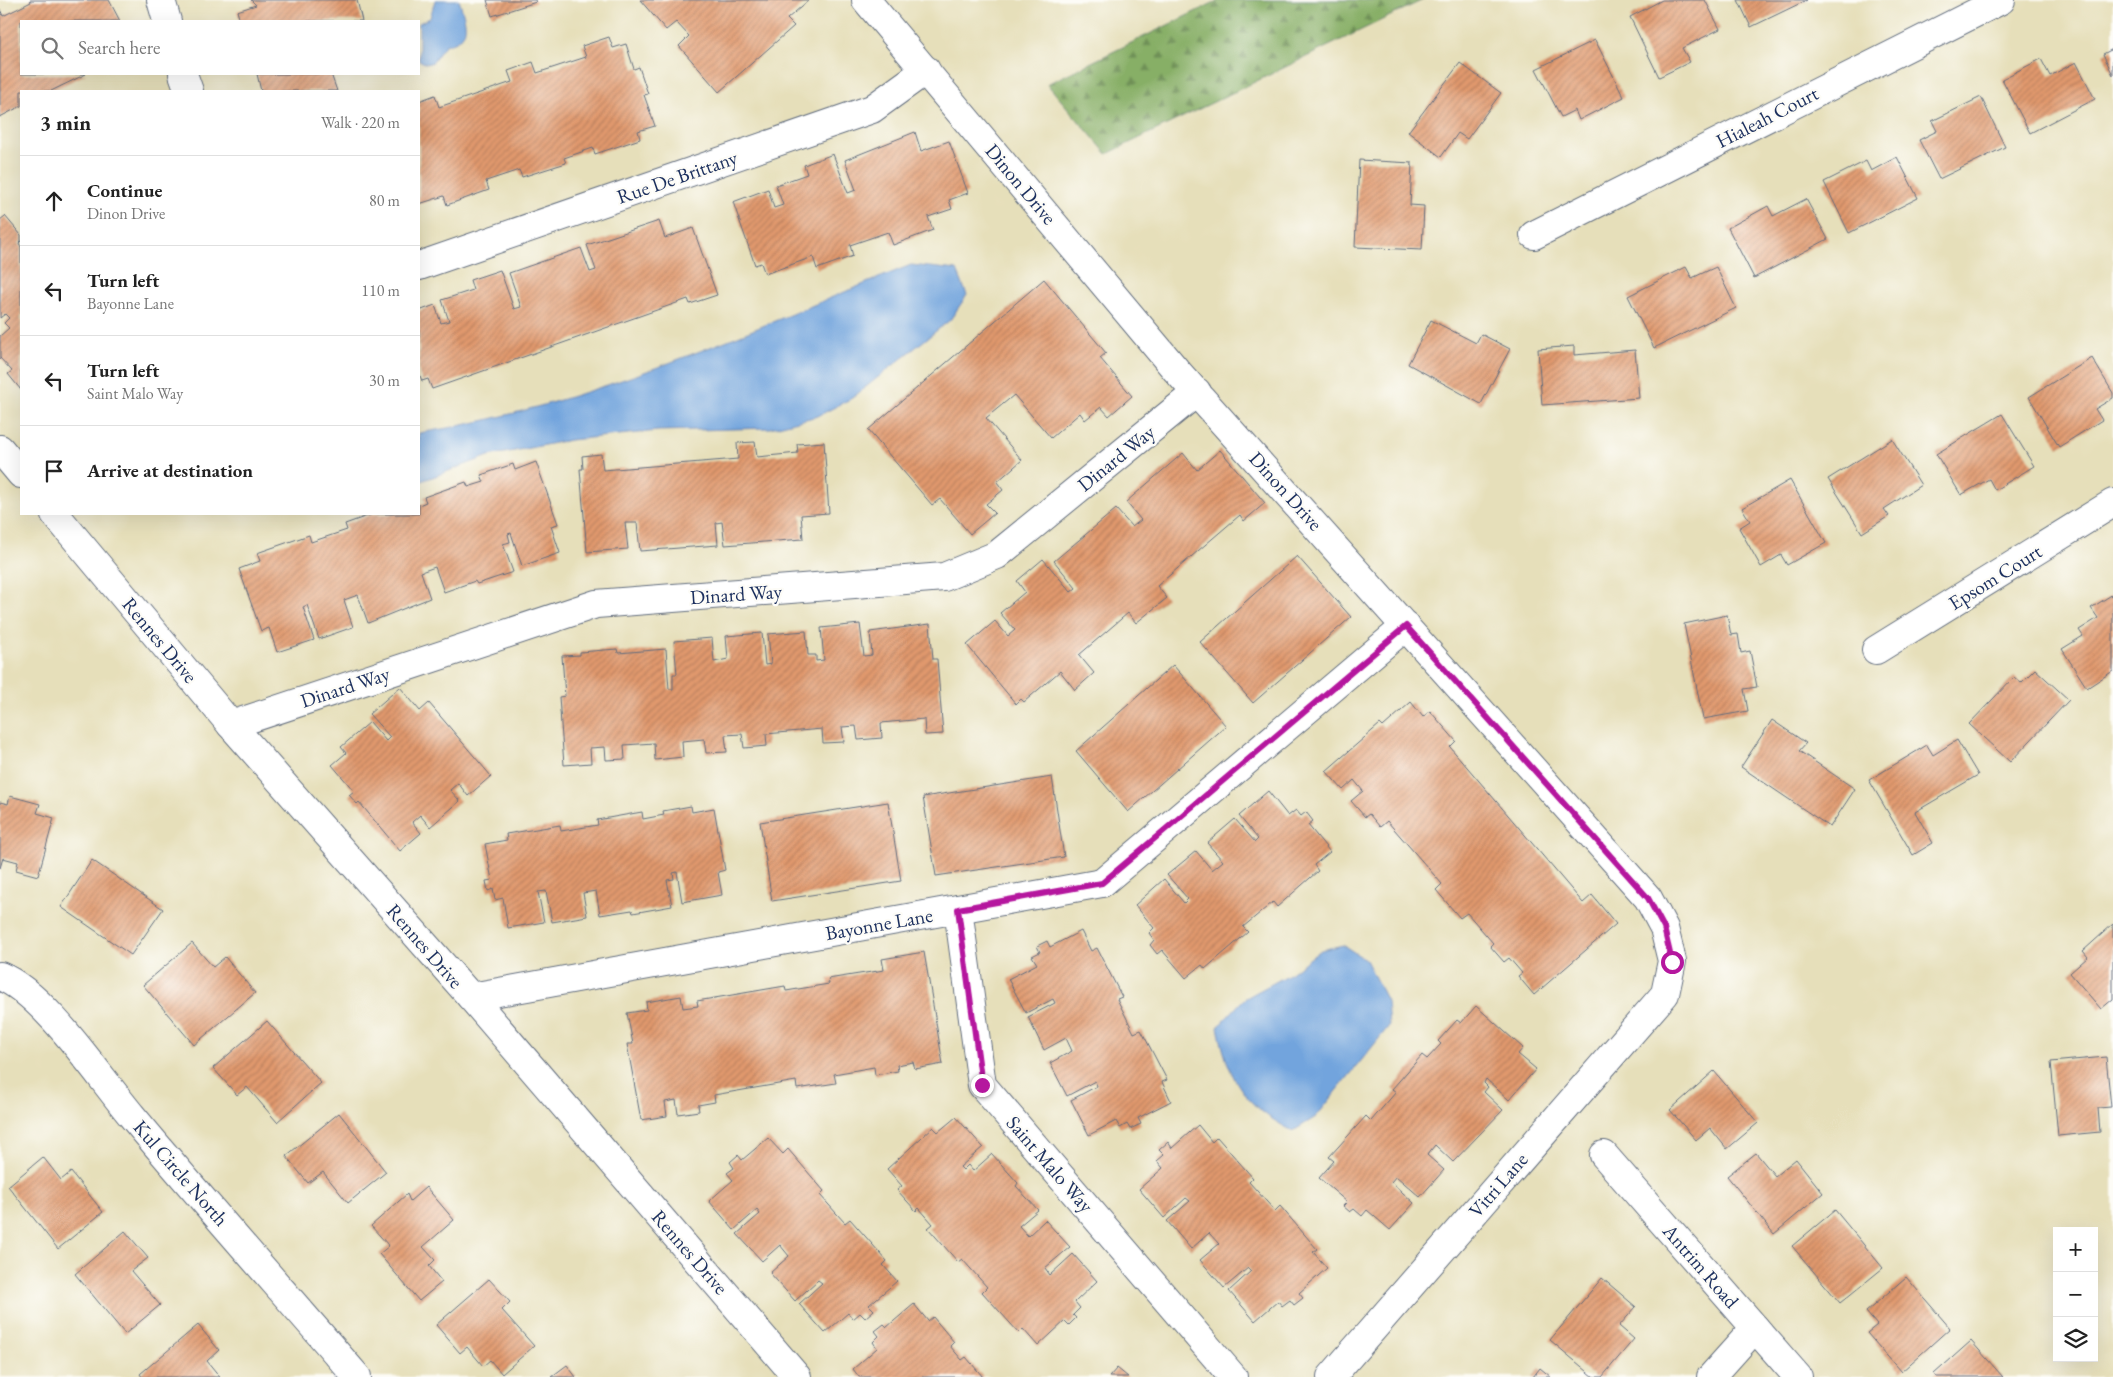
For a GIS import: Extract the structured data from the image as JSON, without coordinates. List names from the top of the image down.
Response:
{
  "streets": {
    "street": [
      "Hialeah Court",
      "Rue De Brittany",
      "Dinon Drive",
      "Dinard Way",
      "Epsom Court",
      "Rennes Drive",
      "Bayonne Lane",
      "Saint Malo Way",
      "Kul Circle North",
      "Vitri Lane",
      "Antrim Road"
    ]
  },
  "crossings": [
    ["Rue De Brittany", "Dinon Drive"],
    ["Dinon Drive", "Dinard Way"],
    ["Dinon Drive", "Bayonne Lane"],
    ["Dinon Drive", "Vitri Lane"],
    ["Dinard Way", "Rennes Drive"],
    ["Rennes Drive", "Bayonne Lane"],
    ["Bayonne Lane", "Saint Malo Way"]
  ],
  "page": {
    "search": "Search here",
    "heading": ["3 min", "Walk · 220 m"],
    "list": [
      ["Continue", "Dinon Drive", "80 m"],
      ["Turn left", "Bayonne Lane", "110 m"],
      ["Turn left", "Saint Malo Way", "30 m"],
      "Arrive at destination"
    ],
    "map_buttons": ["+", "−"]
  }
}
